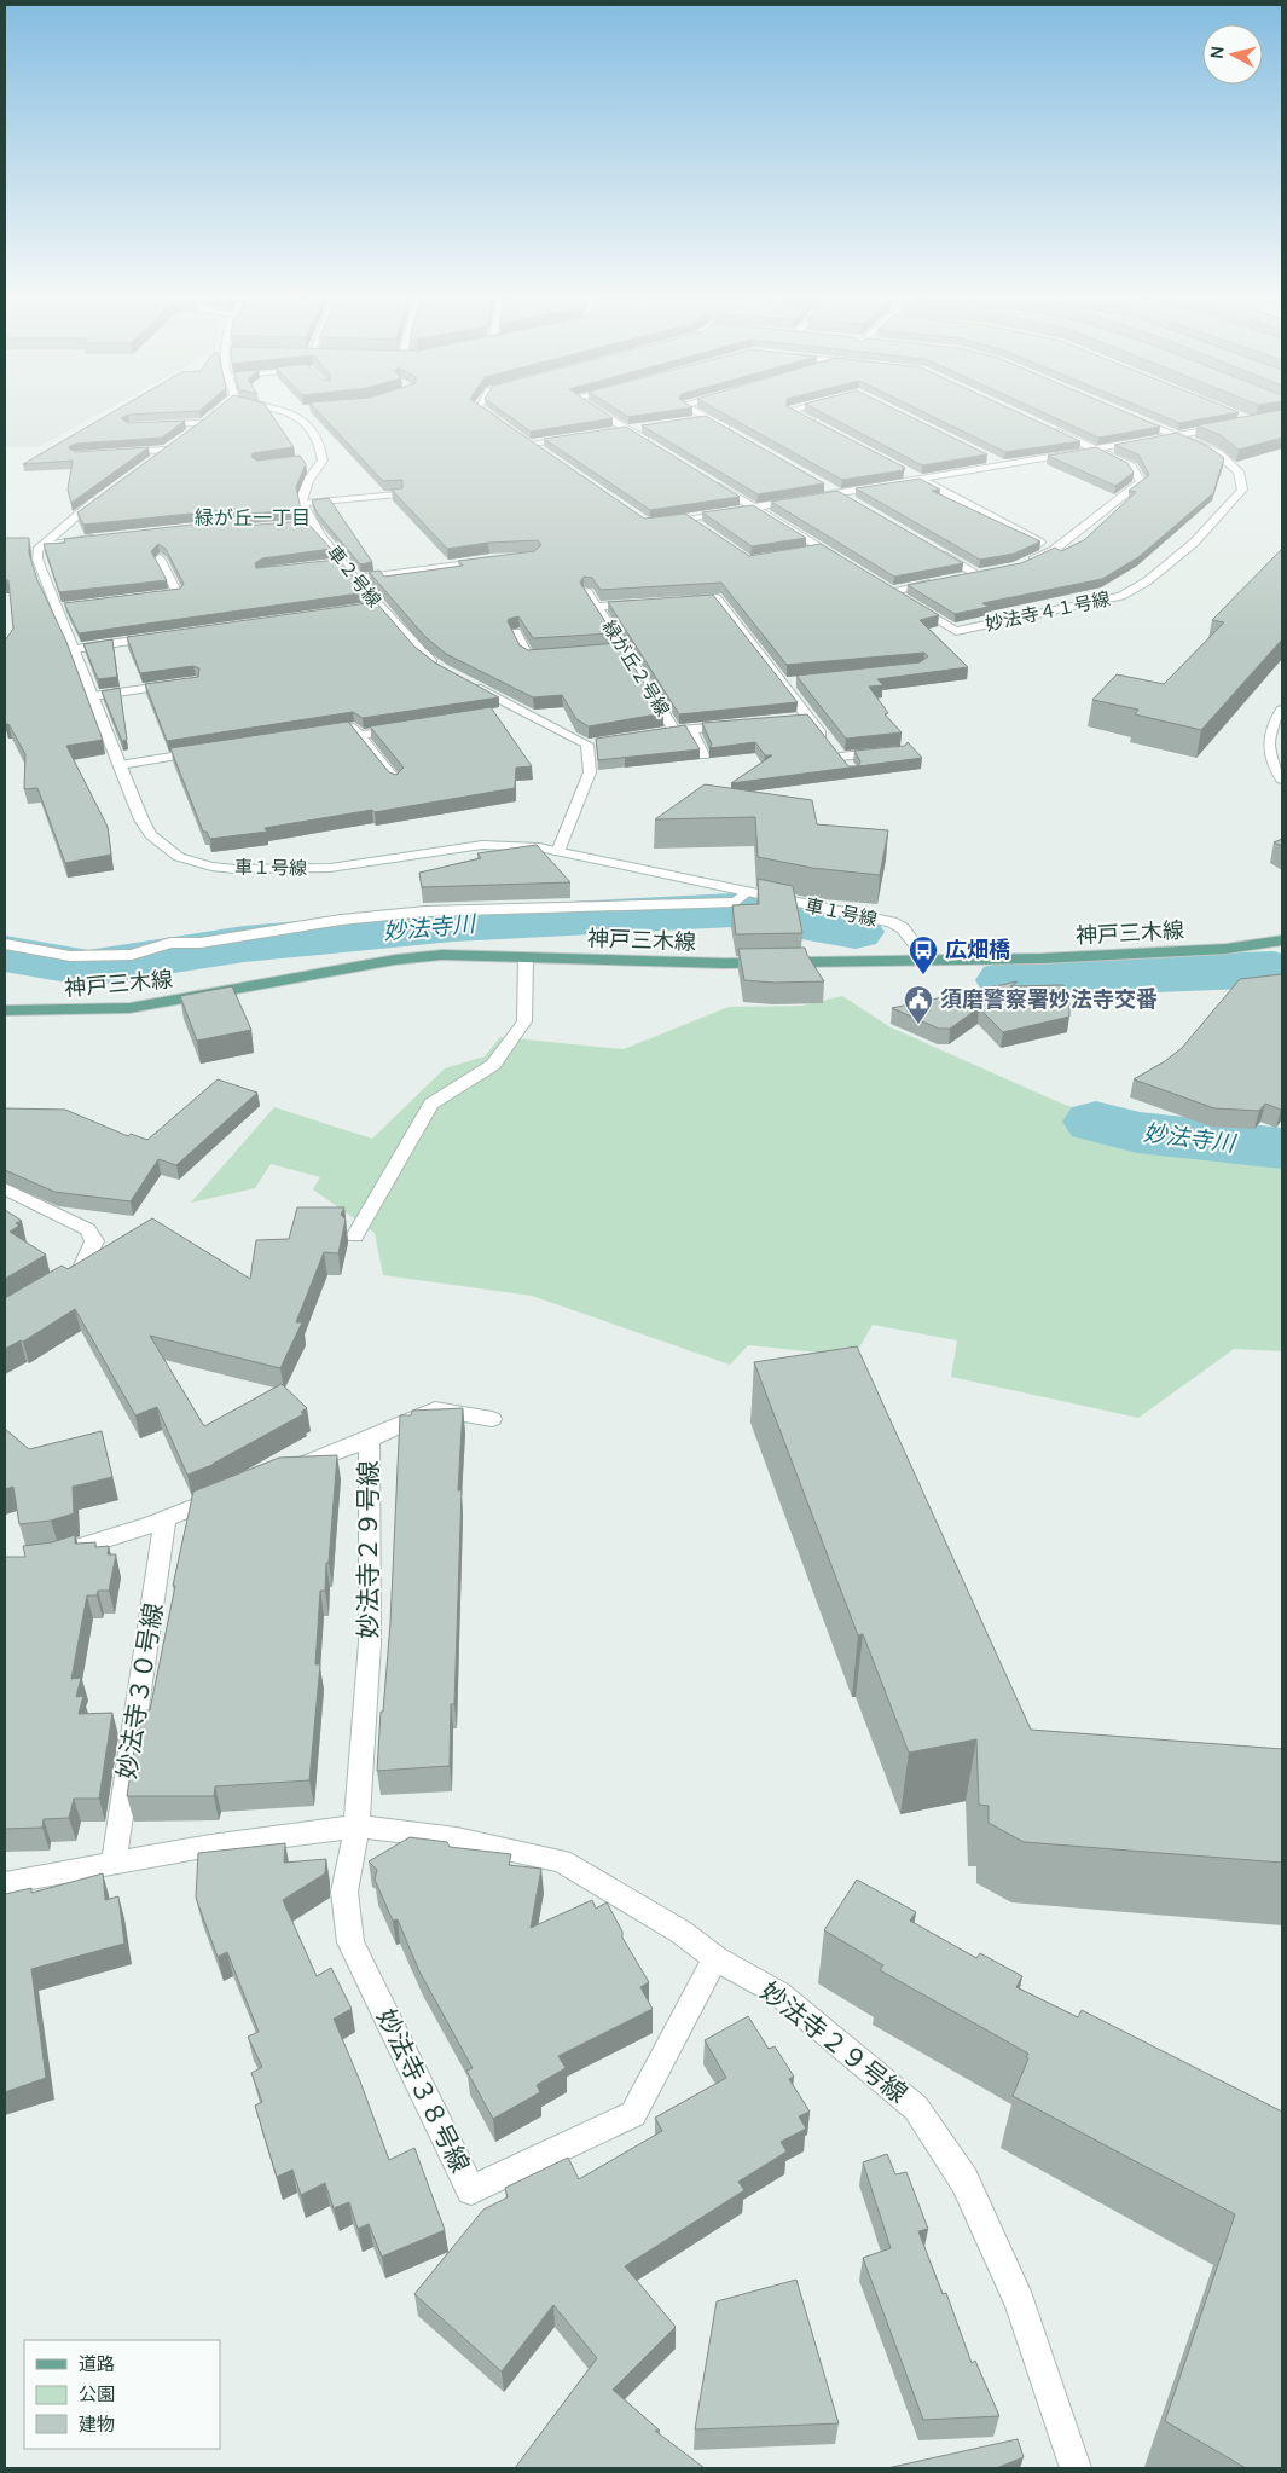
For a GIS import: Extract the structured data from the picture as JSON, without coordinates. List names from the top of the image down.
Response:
{
  "streets": {
    "main road": ["神戸三木線"],
    "street": [
      "車２号線",
      "妙法寺４１号線",
      "緑が丘２号線",
      "車１号線",
      "妙法寺２９号線",
      "妙法寺３０号線",
      "妙法寺３８号線"
    ]
  },
  "crossings": [
    ["車１号線", "神戸三木線"],
    ["妙法寺２９号線", "妙法寺３０号線"],
    ["妙法寺２９号線", "妙法寺３８号線"]
  ],
  "districts": ["緑が丘一丁目"],
  "water": ["妙法寺川"],
  "places": {
    "bus stop": ["広畑橋"],
    "public building": ["須磨警察署妙法寺交番"]
  },
  "legend": ["道路", "公園", "建物"],
  "north": "left"
}
